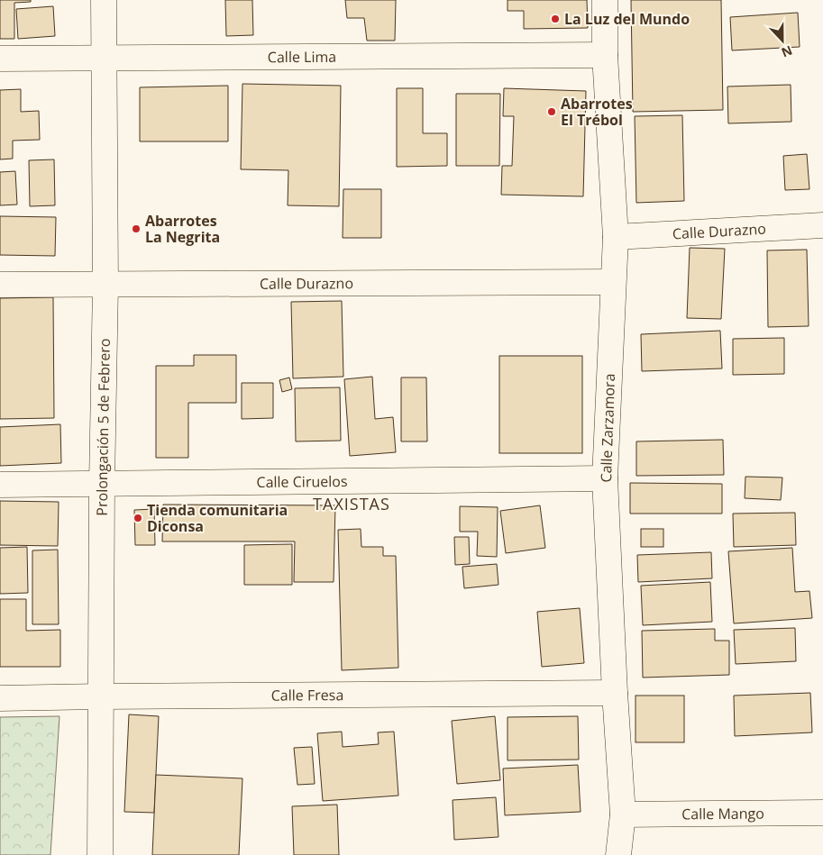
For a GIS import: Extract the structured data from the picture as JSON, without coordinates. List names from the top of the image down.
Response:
{
  "streets": {
    "street": [
      "Calle Lima",
      "Calle Durazno",
      "Prolongación 5 de Febrero",
      "Calle Zarzamora",
      "Calle Ciruelos",
      "Calle Fresa",
      "Calle Mango"
    ]
  },
  "crossings": [
    ["Calle Lima", "Prolongación 5 de Febrero"],
    ["Calle Lima", "Calle Zarzamora"],
    ["Calle Durazno", "Prolongación 5 de Febrero"],
    ["Calle Durazno", "Calle Zarzamora"],
    ["Prolongación 5 de Febrero", "Calle Ciruelos"],
    ["Prolongación 5 de Febrero", "Calle Fresa"],
    ["Calle Zarzamora", "Calle Ciruelos"],
    ["Calle Zarzamora", "Calle Fresa"],
    ["Calle Zarzamora", "Calle Mango"]
  ],
  "districts": ["TAXISTAS"],
  "places": [
    "La Luz del Mundo",
    "Abarrotes El Trébol",
    "Abarrotes La Negrita",
    "Tienda comunitaria Diconsa"
  ],
  "north": "bottom"
}
